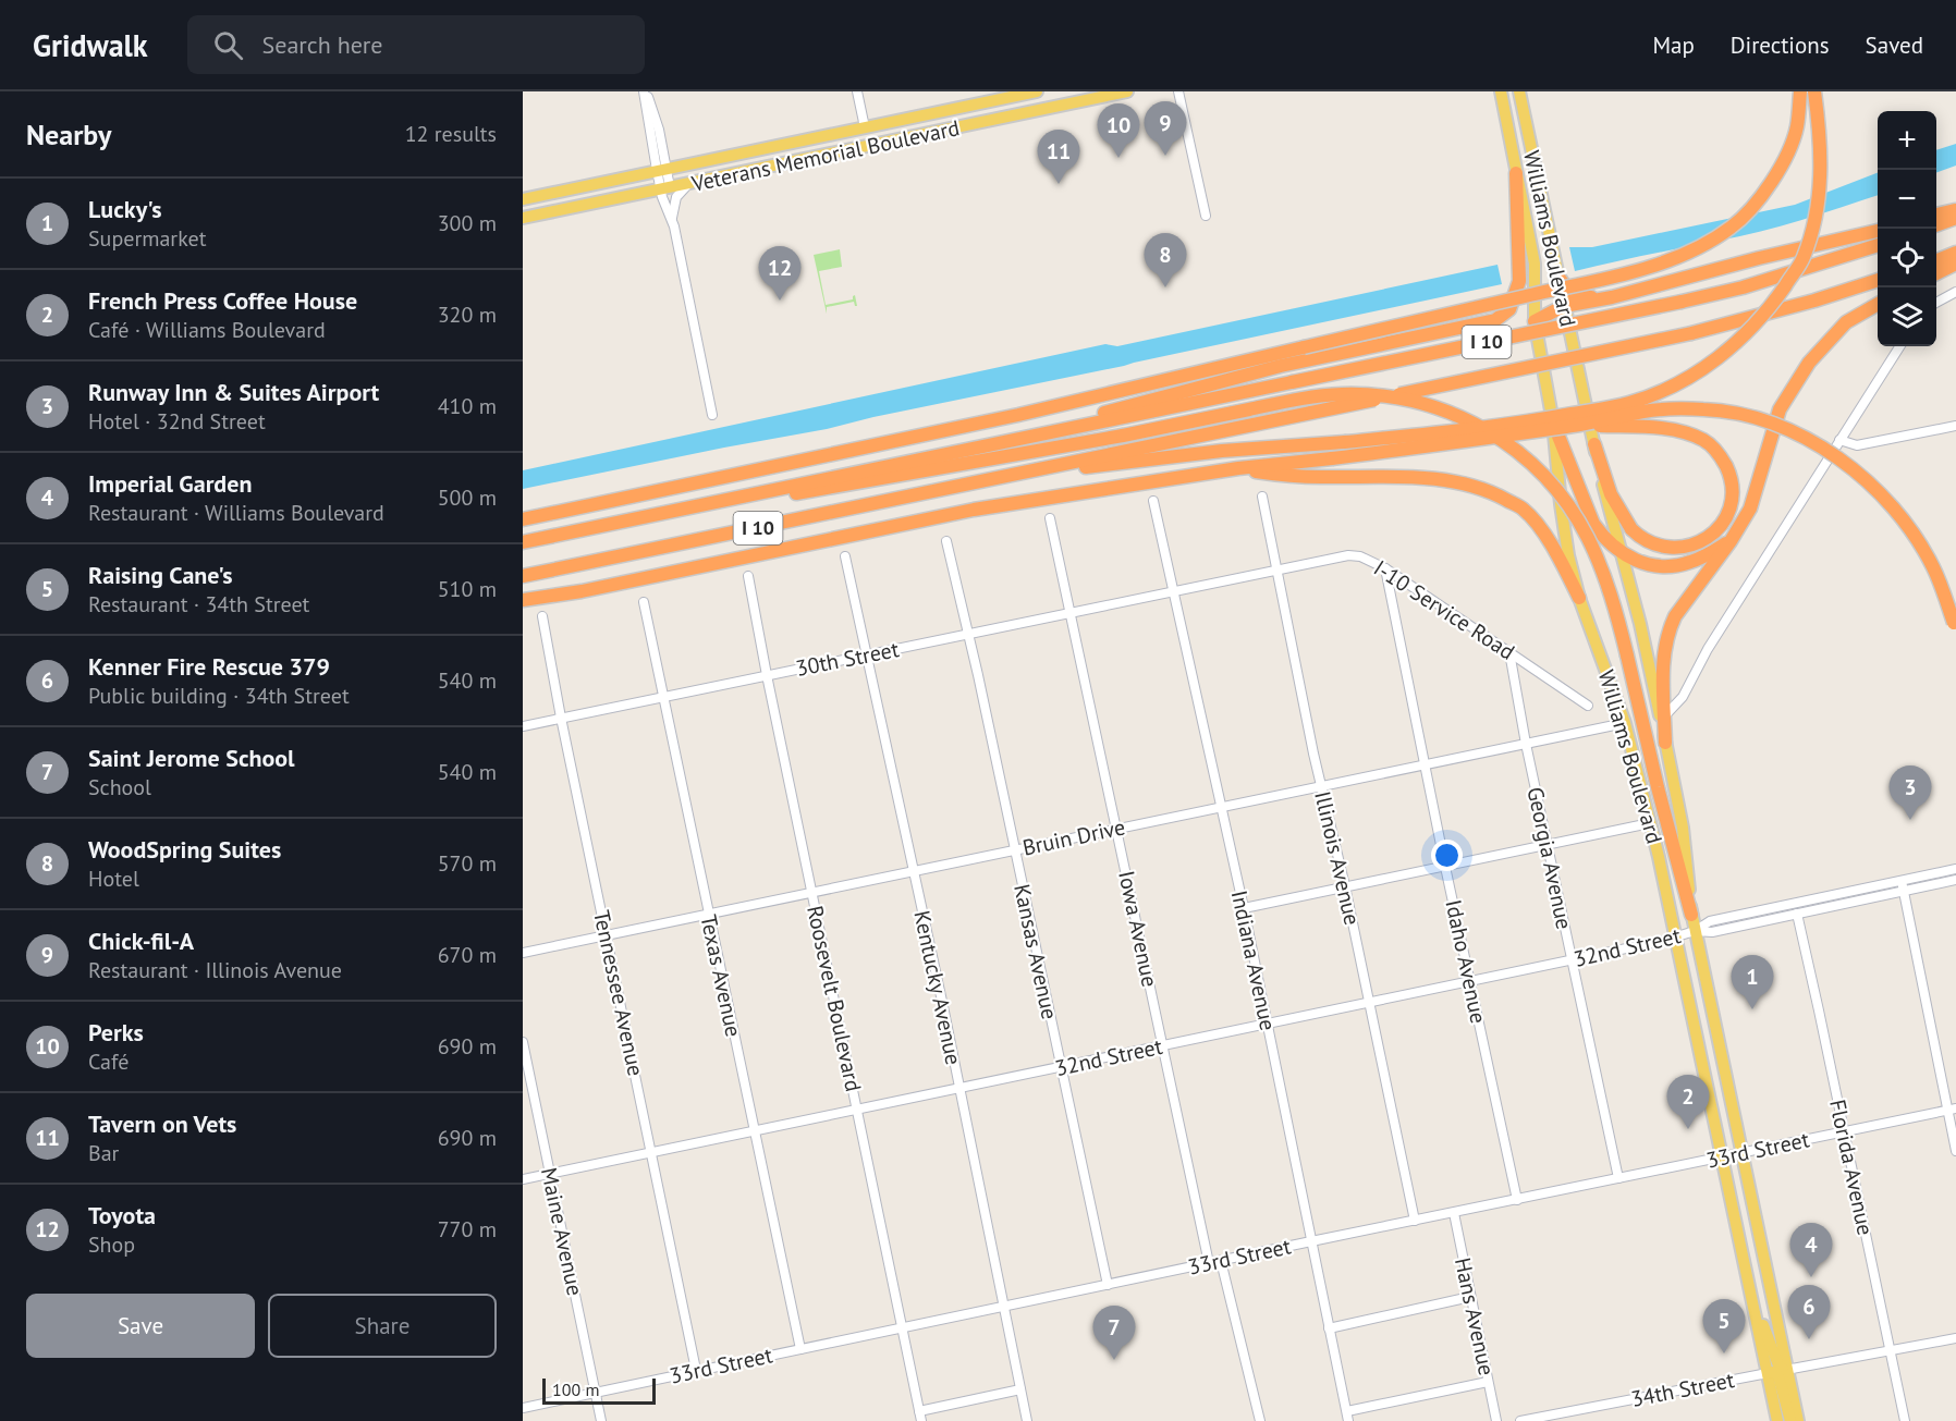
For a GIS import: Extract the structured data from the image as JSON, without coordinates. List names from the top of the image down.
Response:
{
  "streets": {
    "highway": ["I 10"],
    "main road": ["Veterans Memorial Boulevard", "Williams Boulevard"],
    "street": [
      "I-10 Service Road",
      "30th Street",
      "Bruin Drive",
      "Illinois Avenue",
      "Georgia Avenue",
      "Iowa Avenue",
      "32nd Street",
      "Kansas Avenue",
      "Indiana Avenue",
      "Idaho Avenue",
      "Texas Avenue",
      "Kentucky Avenue",
      "Tennessee Avenue",
      "Roosevelt Boulevard",
      "33rd Street",
      "Florida Avenue",
      "Maine Avenue",
      "Hans Avenue",
      "34th Street"
    ]
  },
  "crossings": [
    ["Williams Boulevard", "Bruin Drive"],
    ["Williams Boulevard", "32nd Street"],
    ["Williams Boulevard", "33rd Street"],
    ["Williams Boulevard", "34th Street"],
    ["I-10 Service Road", "30th Street"],
    ["I-10 Service Road", "Illinois Avenue"],
    ["I-10 Service Road", "Georgia Avenue"],
    ["I-10 Service Road", "Indiana Avenue"],
    ["I-10 Service Road", "Idaho Avenue"],
    ["30th Street", "Iowa Avenue"],
    ["30th Street", "Kansas Avenue"],
    ["30th Street", "Indiana Avenue"],
    ["30th Street", "Texas Avenue"],
    ["30th Street", "Kentucky Avenue"],
    ["30th Street", "Tennessee Avenue"],
    ["30th Street", "Roosevelt Boulevard"],
    ["Bruin Drive", "Illinois Avenue"],
    ["Bruin Drive", "Georgia Avenue"],
    ["Bruin Drive", "Iowa Avenue"],
    ["Bruin Drive", "Kansas Avenue"],
    ["Bruin Drive", "Indiana Avenue"],
    ["Bruin Drive", "Idaho Avenue"],
    ["Bruin Drive", "Texas Avenue"],
    ["Bruin Drive", "Kentucky Avenue"],
    ["Bruin Drive", "Tennessee Avenue"],
    ["Bruin Drive", "Roosevelt Boulevard"],
    ["Illinois Avenue", "32nd Street"],
    ["Illinois Avenue", "33rd Street"],
    ["Georgia Avenue", "32nd Street"],
    ["Georgia Avenue", "33rd Street"],
    ["Iowa Avenue", "32nd Street"],
    ["Iowa Avenue", "33rd Street"],
    ["32nd Street", "Kansas Avenue"],
    ["32nd Street", "Indiana Avenue"],
    ["32nd Street", "Idaho Avenue"],
    ["32nd Street", "Texas Avenue"],
    ["32nd Street", "Kentucky Avenue"],
    ["32nd Street", "Tennessee Avenue"],
    ["32nd Street", "Roosevelt Boulevard"],
    ["32nd Street", "Florida Avenue"],
    ["32nd Street", "Maine Avenue"],
    ["Kansas Avenue", "33rd Street"],
    ["Indiana Avenue", "33rd Street"],
    ["Idaho Avenue", "33rd Street"],
    ["Texas Avenue", "33rd Street"],
    ["Kentucky Avenue", "33rd Street"],
    ["Tennessee Avenue", "33rd Street"],
    ["Roosevelt Boulevard", "33rd Street"],
    ["33rd Street", "Florida Avenue"],
    ["33rd Street", "Maine Avenue"],
    ["33rd Street", "Hans Avenue"]
  ],
  "scale_bar": "100 m",
  "page": {
    "header": "Gridwalk",
    "search": "Search here",
    "nav": ["Map", "Directions", "Saved"],
    "heading": ["Nearby", "12 results"],
    "pins": [
      "9",
      "10",
      "11",
      "8",
      "12",
      "3",
      "1",
      "2",
      "4",
      "6",
      "5",
      "7"
    ],
    "map_buttons": ["+", "−"],
    "list": [
      {
        "mark": "1",
        "name": "Lucky's",
        "note": "Supermarket",
        "value": "300 m"
      },
      {
        "mark": "2",
        "name": "French Press Coffee House",
        "note": "Café · Williams Boulevard",
        "value": "320 m"
      },
      {
        "mark": "3",
        "name": "Runway Inn & Suites Airport",
        "note": "Hotel · 32nd Street",
        "value": "410 m"
      },
      {
        "mark": "4",
        "name": "Imperial Garden",
        "note": "Restaurant · Williams Boulevard",
        "value": "500 m"
      },
      {
        "mark": "5",
        "name": "Raising Cane's",
        "note": "Restaurant · 34th Street",
        "value": "510 m"
      },
      {
        "mark": "6",
        "name": "Kenner Fire Rescue 379",
        "note": "Public building · 34th Street",
        "value": "540 m"
      },
      {
        "mark": "7",
        "name": "Saint Jerome School",
        "note": "School",
        "value": "540 m"
      },
      {
        "mark": "8",
        "name": "WoodSpring Suites",
        "note": "Hotel",
        "value": "570 m"
      },
      {
        "mark": "9",
        "name": "Chick-fil-A",
        "note": "Restaurant · Illinois Avenue",
        "value": "670 m"
      },
      {
        "mark": "10",
        "name": "Perks",
        "note": "Café",
        "value": "690 m"
      },
      {
        "mark": "11",
        "name": "Tavern on Vets",
        "note": "Bar",
        "value": "690 m"
      },
      {
        "mark": "12",
        "name": "Toyota",
        "note": "Shop",
        "value": "770 m"
      }
    ],
    "buttons": ["Save", "Share"],
    "scale": "100 m"
  }
}
